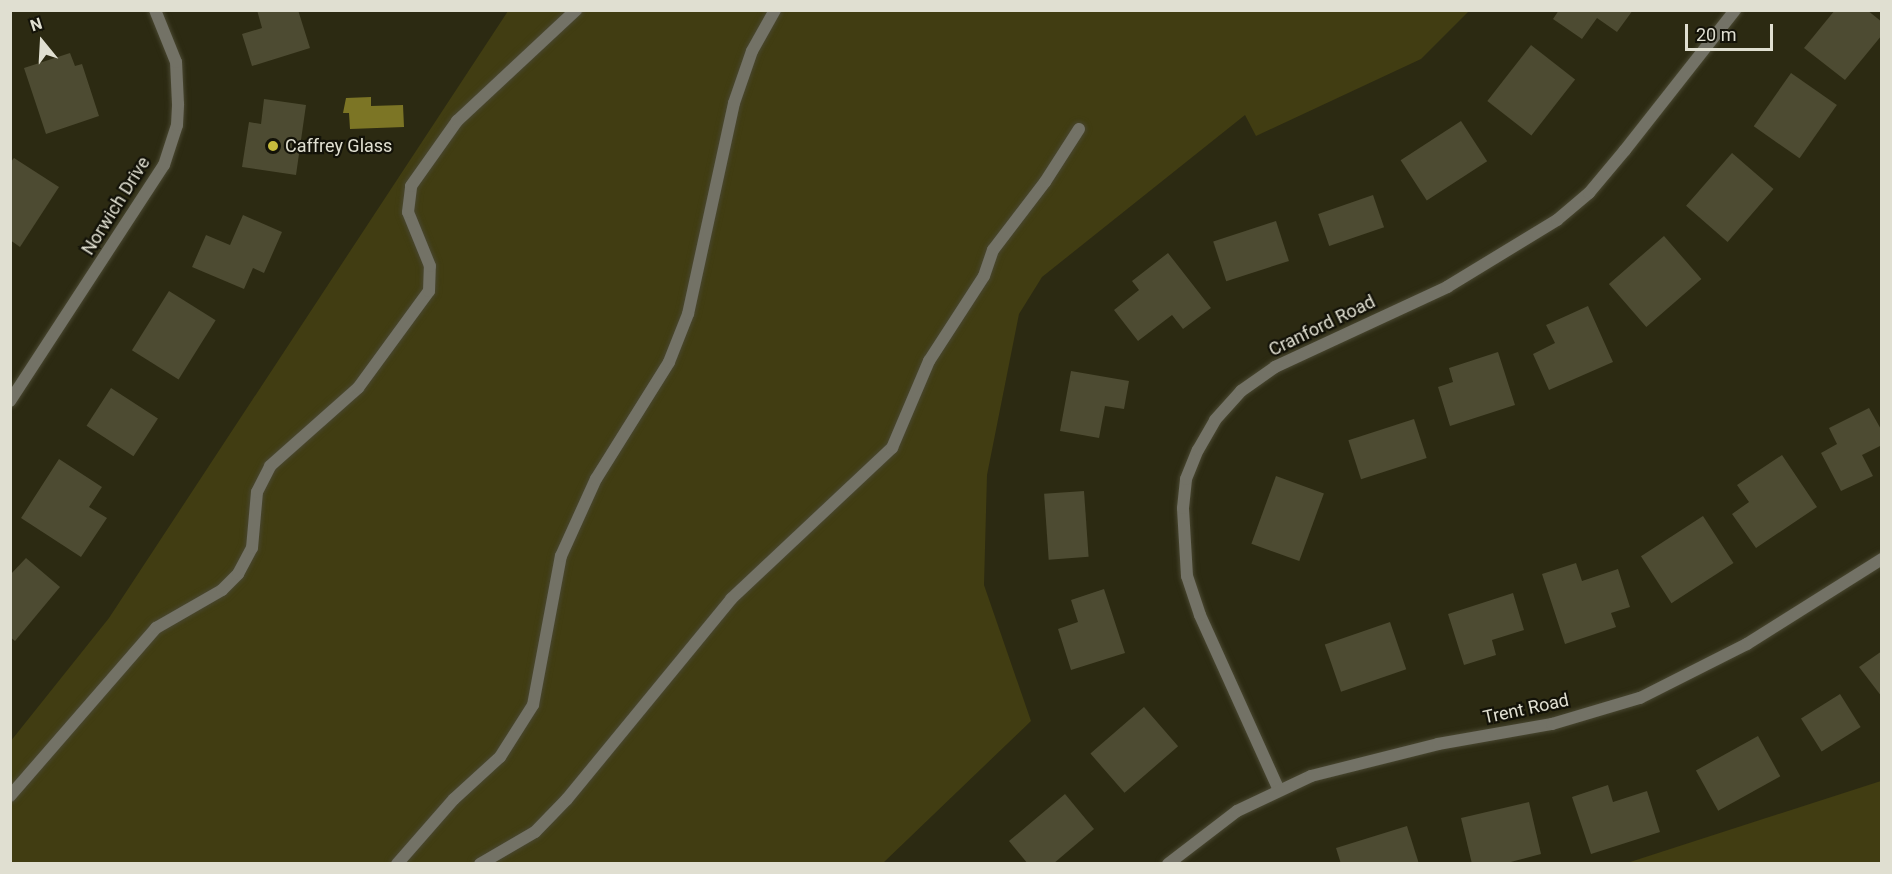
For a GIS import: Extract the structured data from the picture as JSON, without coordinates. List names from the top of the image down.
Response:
{
  "streets": {
    "street": ["Norwich Drive", "Cranford Road", "Trent Road"]
  },
  "crossings": [
    ["Cranford Road", "Trent Road"]
  ],
  "places": ["Caffrey Glass"],
  "scale_bar": "20 m",
  "north": "top"
}
